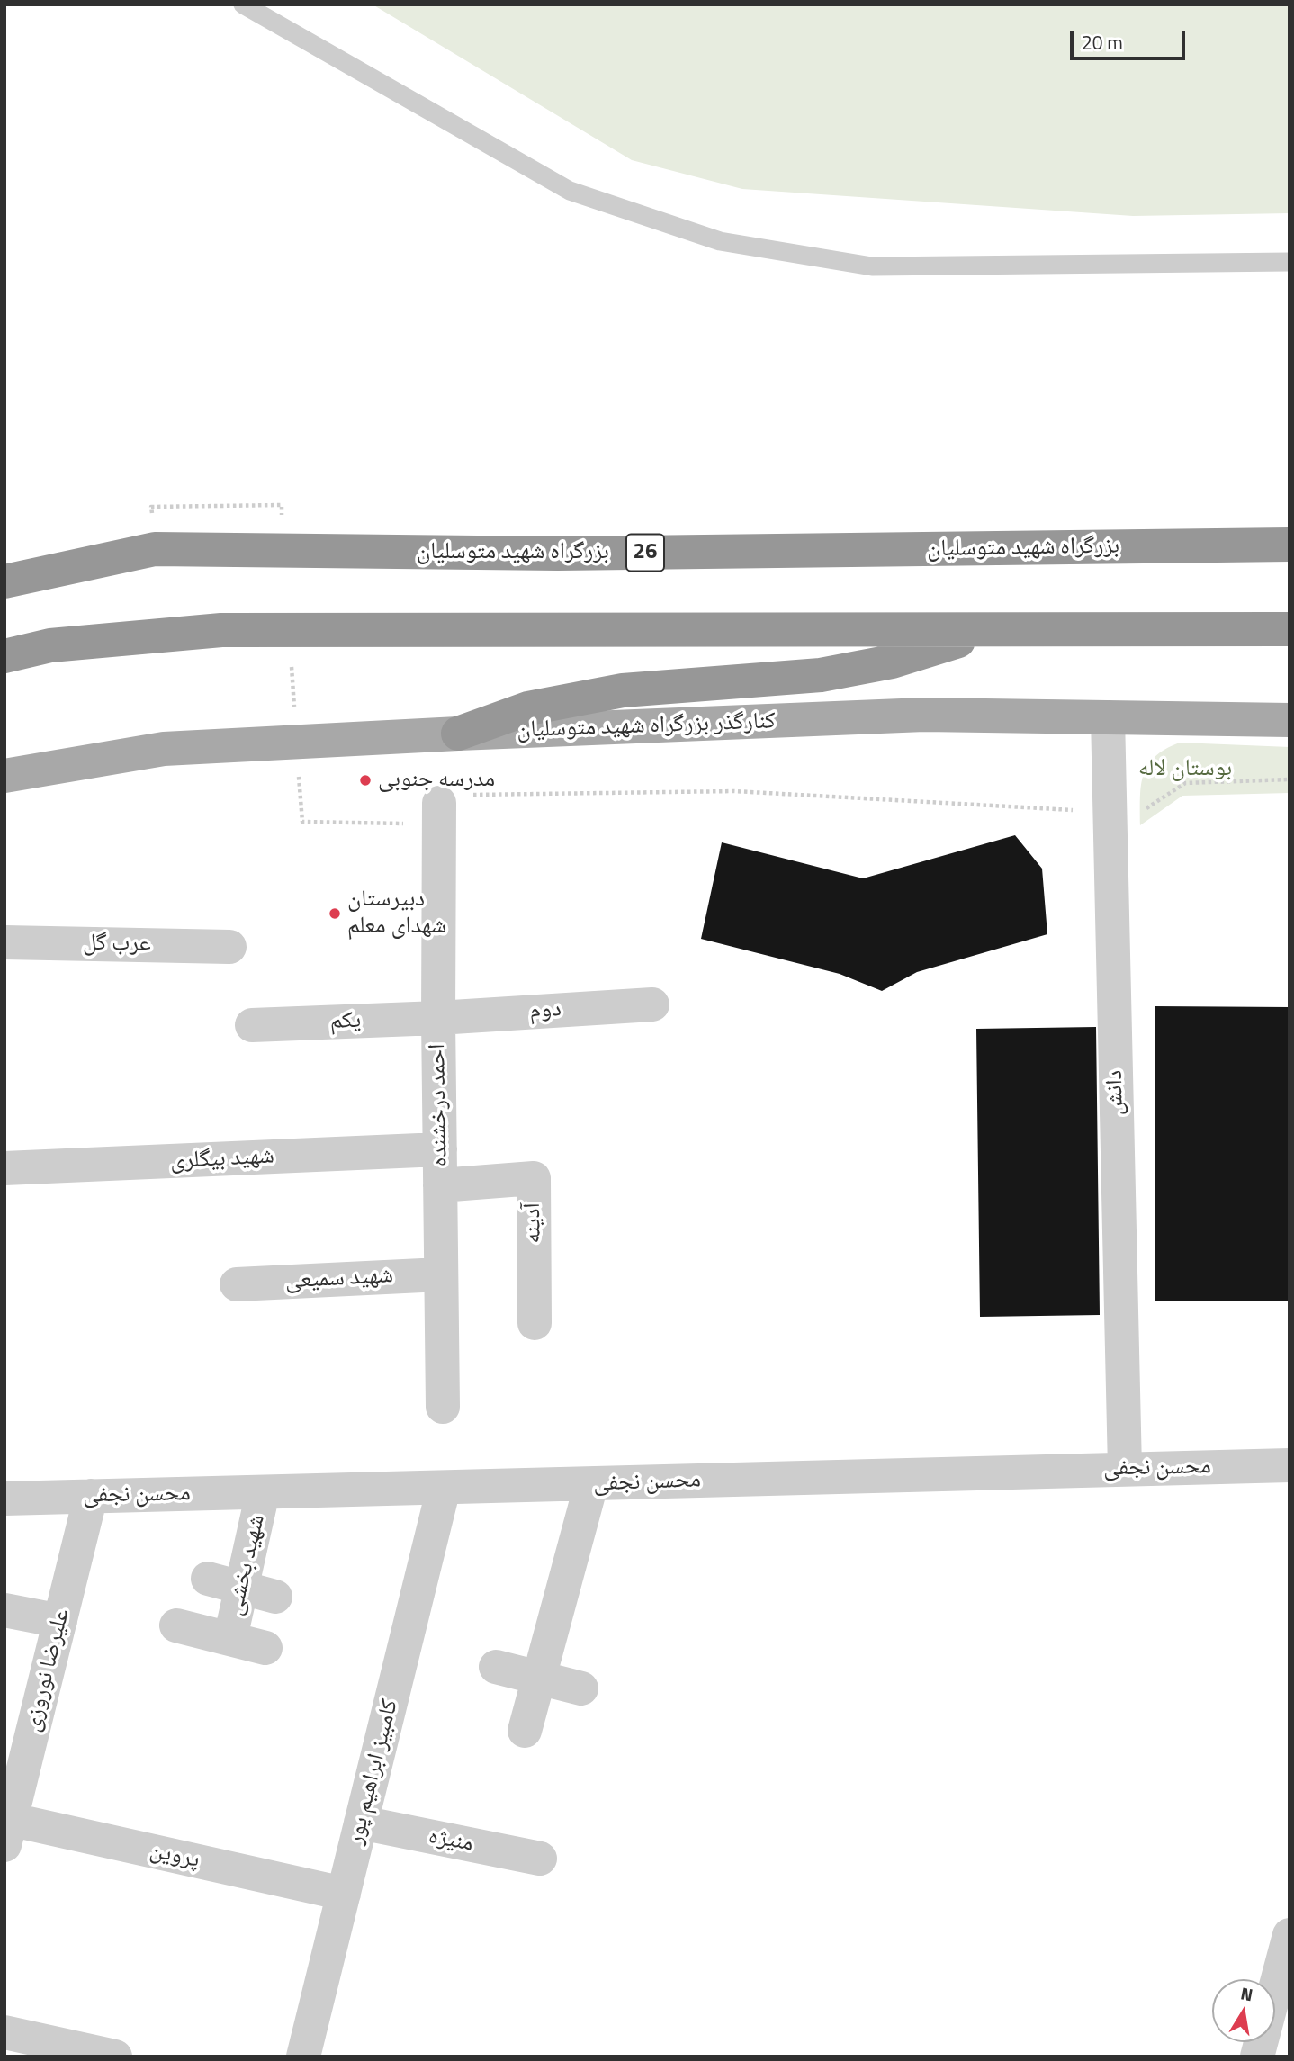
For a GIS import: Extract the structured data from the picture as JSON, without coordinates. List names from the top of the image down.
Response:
{
  "streets": {
    "highway": ["بزرگراه شهید متوسلیان", "26"],
    "main road": ["کنارگذر بزرگراه شهید متوسلیان"],
    "street": [
      "عرب گل",
      "دوم",
      "یکم",
      "دانش",
      "احمد درخشنده",
      "شهید بیگلری",
      "آدینه",
      "شهید سمیعی",
      "محسن نجفی",
      "شهید بخشی",
      "علیرضا نوروزی",
      "کامبیز ابراهیم پور",
      "منیژه",
      "پروین"
    ]
  },
  "crossings": [
    ["کنارگذر بزرگراه شهید متوسلیان", "دانش"],
    ["دوم", "یکم"],
    ["دوم", "احمد درخشنده"],
    ["یکم", "احمد درخشنده"],
    ["دانش", "محسن نجفی"],
    ["احمد درخشنده", "شهید بیگلری"],
    ["احمد درخشنده", "آدینه"],
    ["احمد درخشنده", "شهید سمیعی"],
    ["محسن نجفی", "شهید بخشی"],
    ["محسن نجفی", "علیرضا نوروزی"],
    ["محسن نجفی", "کامبیز ابراهیم پور"],
    ["علیرضا نوروزی", "پروین"],
    ["کامبیز ابراهیم پور", "منیژه"],
    ["کامبیز ابراهیم پور", "پروین"]
  ],
  "parks": ["بوستان لاله"],
  "places": ["مدرسه جنوبی", "دبیرستان شهدای معلم"],
  "scale_bar": "20 m",
  "north": "top"
}
